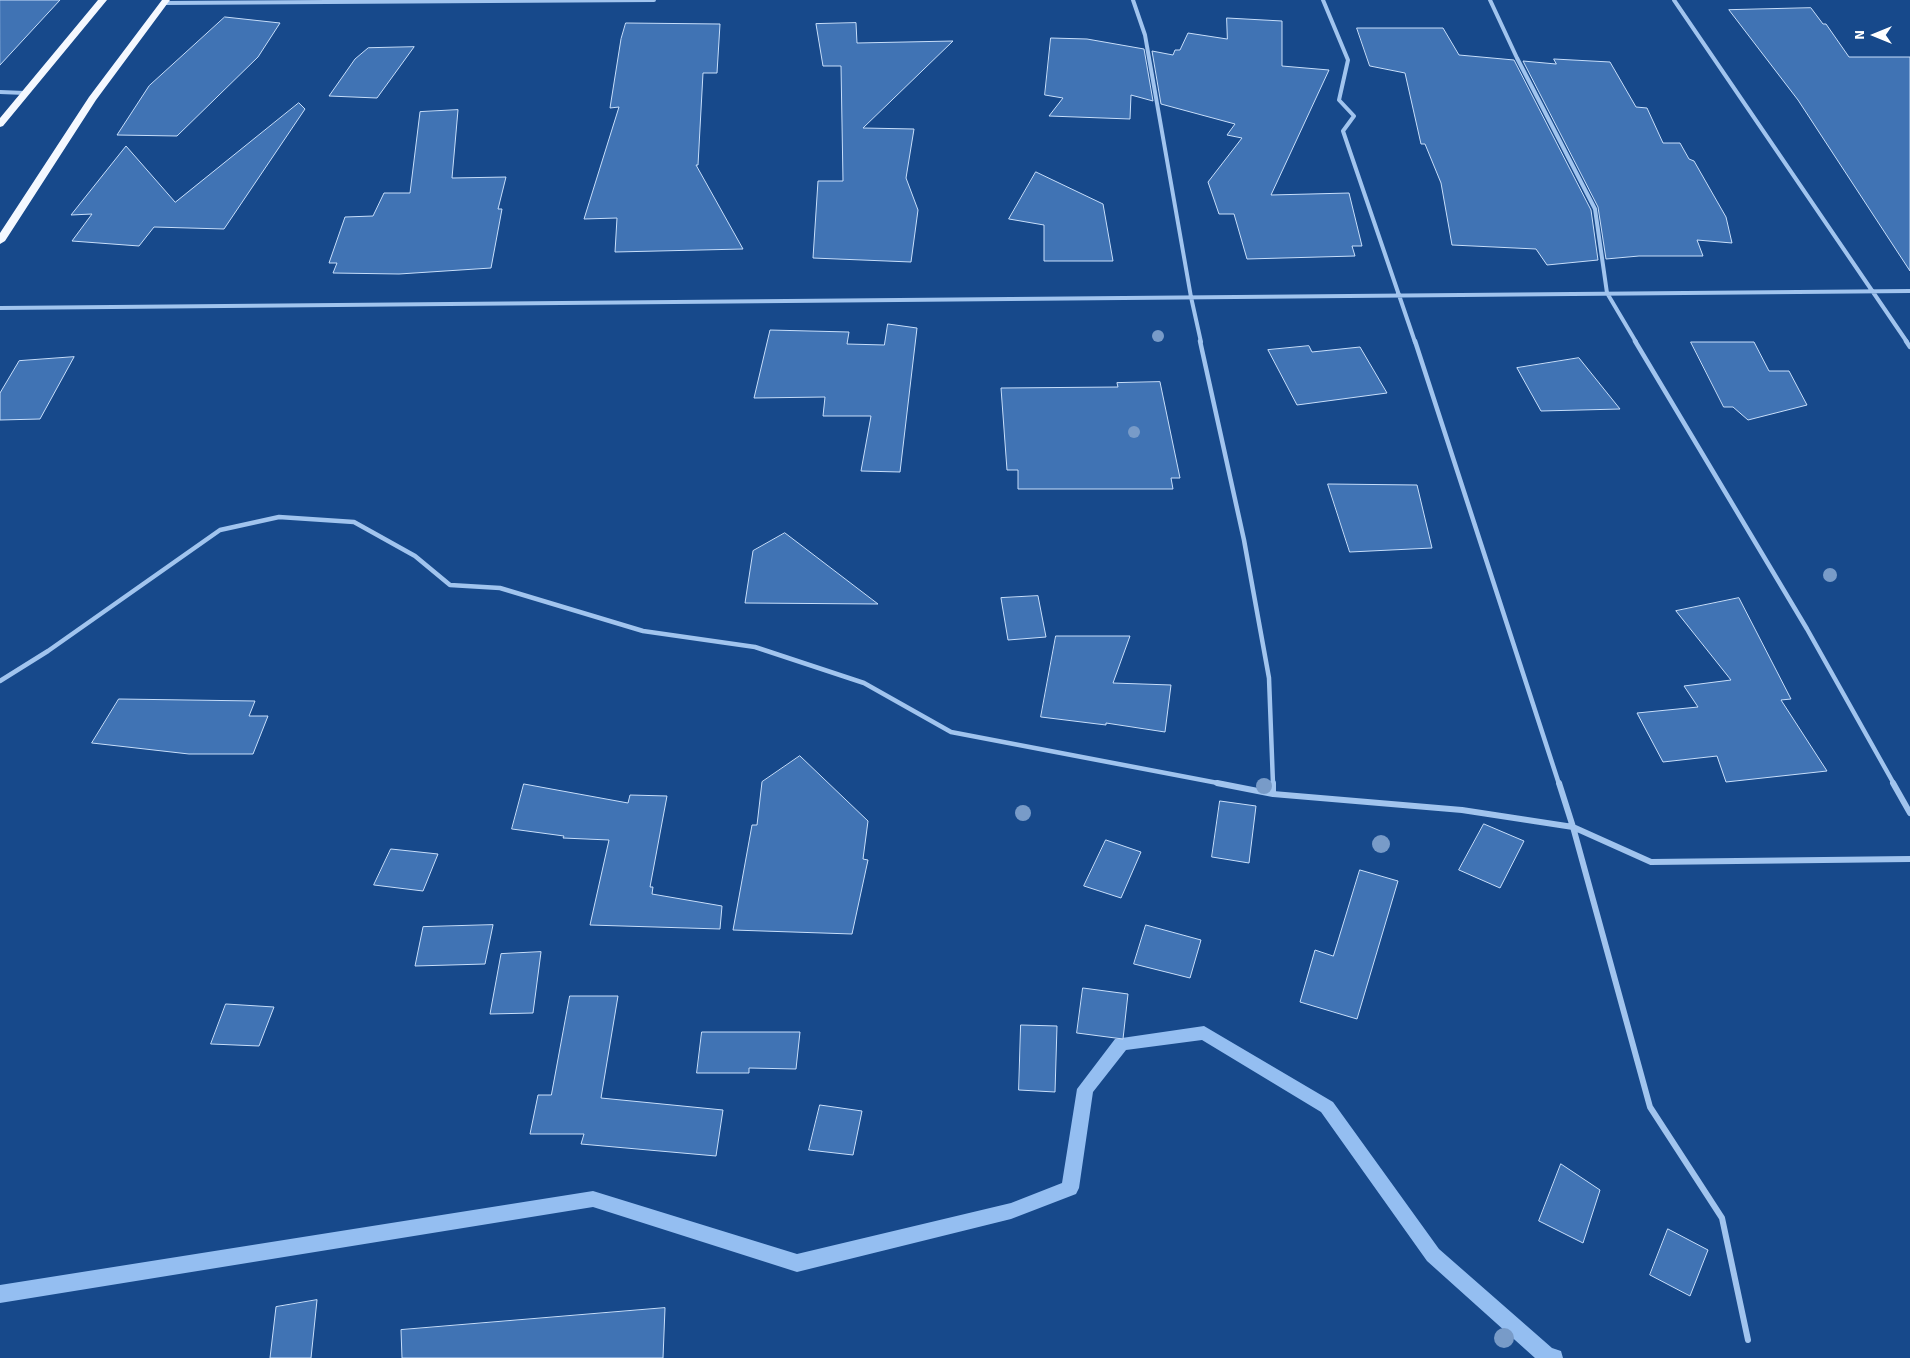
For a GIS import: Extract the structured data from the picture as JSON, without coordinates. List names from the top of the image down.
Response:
{
  "north": "left"
}
